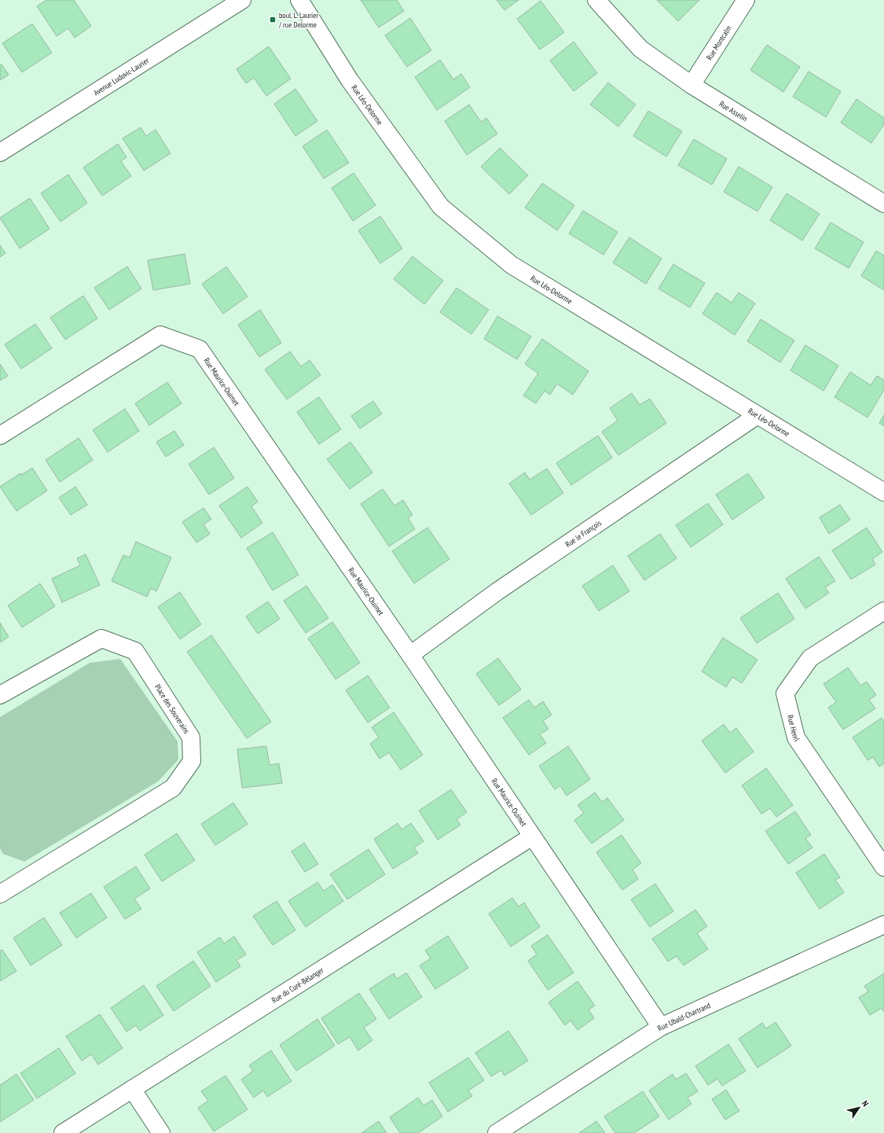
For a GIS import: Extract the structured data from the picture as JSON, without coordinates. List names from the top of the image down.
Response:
{
  "streets": {
    "street": [
      "Rue Montcalm",
      "Avenue Ludovic-Laurier",
      "Rue Léo-Delorme",
      "Rue Asselin",
      "Rue Maurice-Ouimet",
      "Rue le François",
      "Place des Souverains",
      "Rue Henri",
      "Rue du Curé-Bélanger",
      "Rue Ubald-Chartrand"
    ]
  },
  "crossings": [
    ["Rue Montcalm", "Rue Asselin"],
    ["Rue Léo-Delorme", "Rue le François"],
    ["Rue Maurice-Ouimet", "Rue le François"],
    ["Rue Maurice-Ouimet", "Rue du Curé-Bélanger"],
    ["Rue Maurice-Ouimet", "Rue Ubald-Chartrand"]
  ],
  "places": {
    "transit": ["boul. L. Laurier / rue Delorme"]
  },
  "north": "top right"
}
